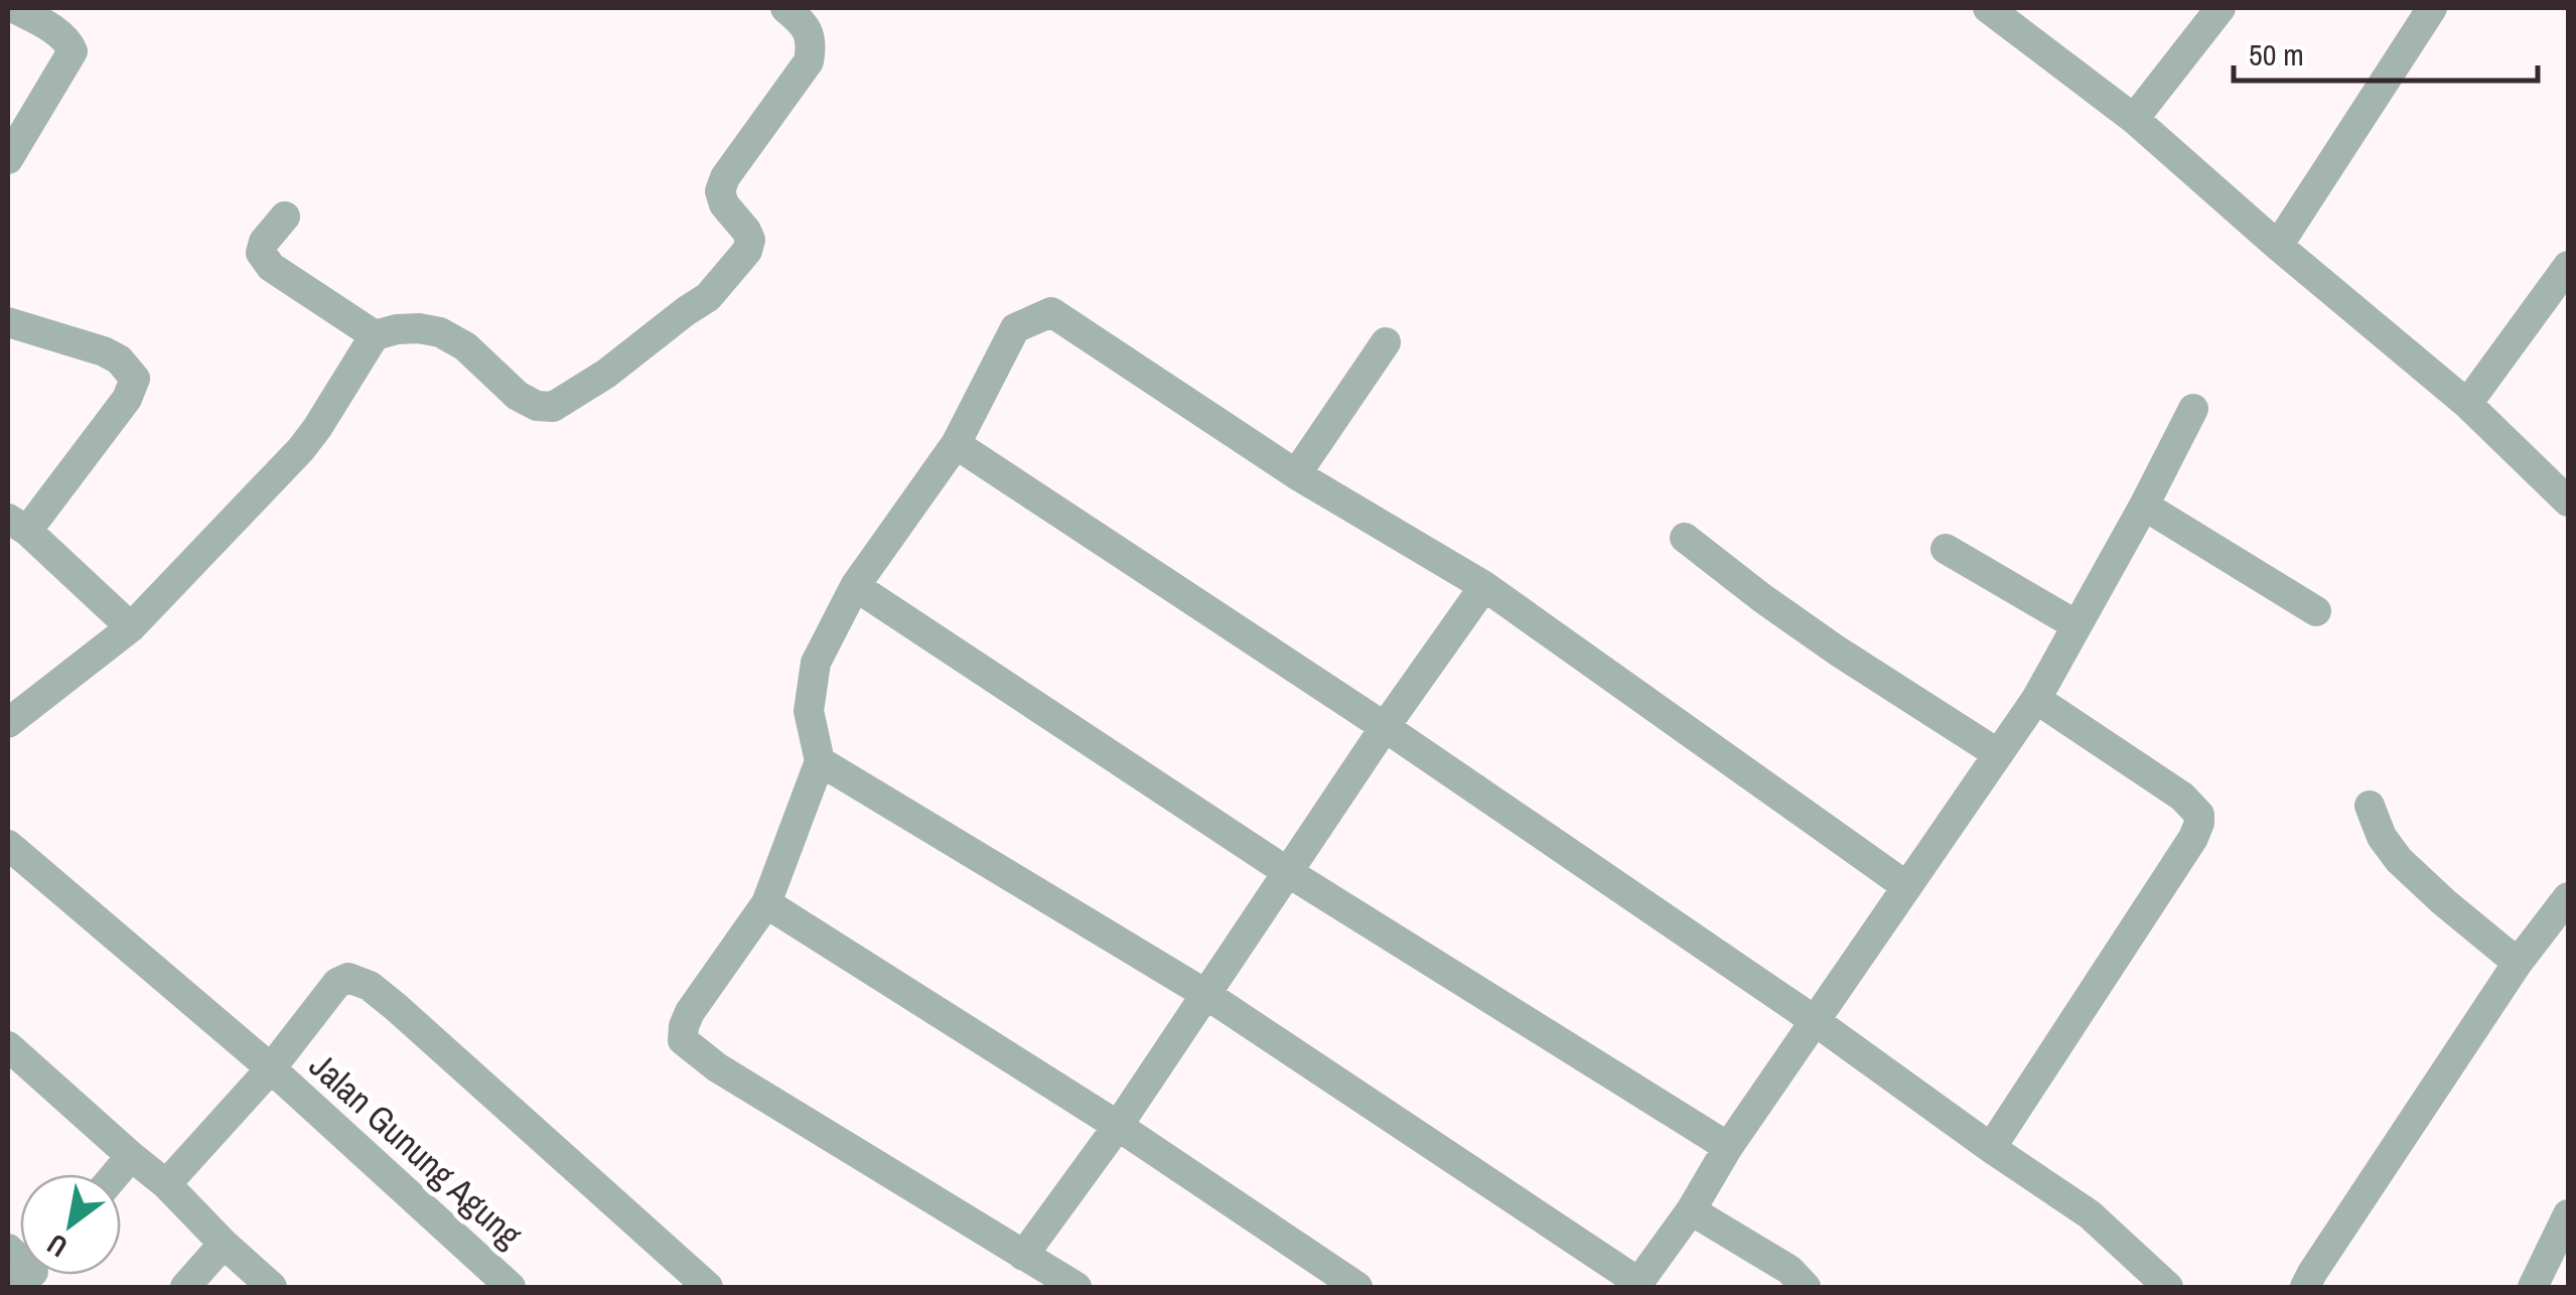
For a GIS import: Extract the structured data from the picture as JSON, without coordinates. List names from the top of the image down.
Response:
{
  "streets": {
    "street": ["Jalan Gunung Agung"]
  },
  "scale_bar": "50 m",
  "north": "bottom left"
}
